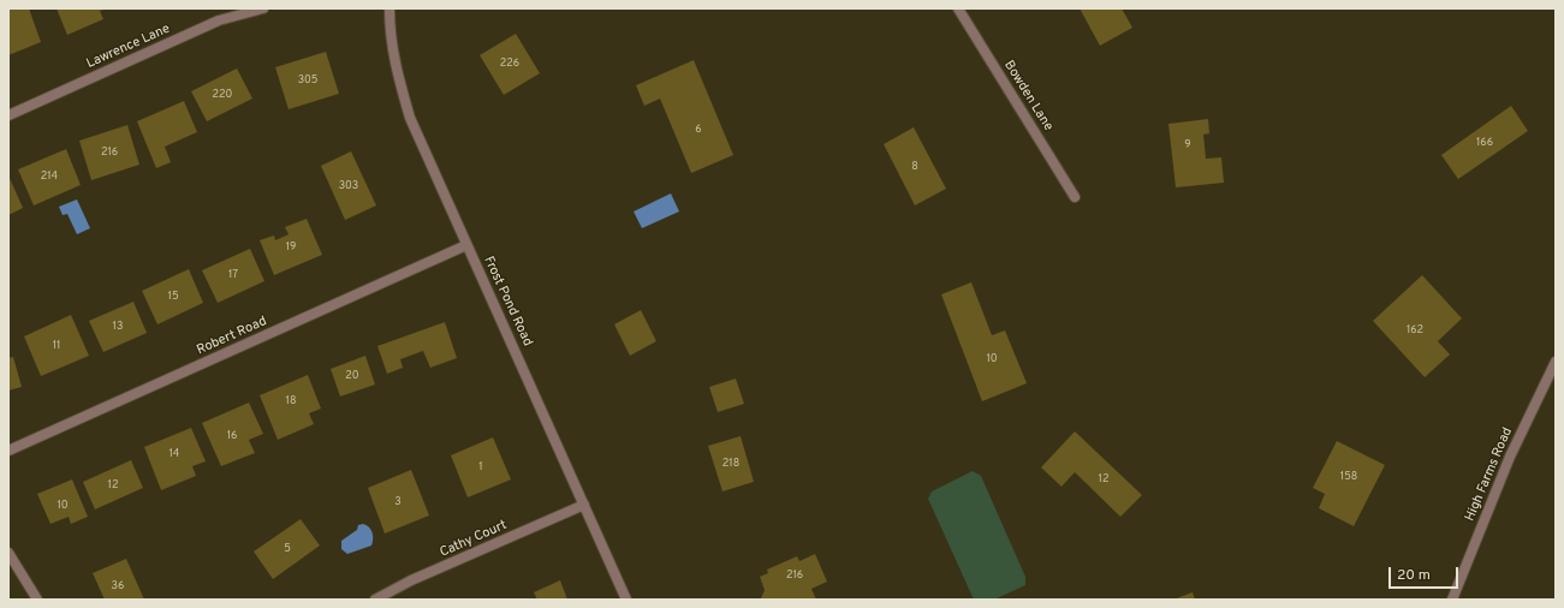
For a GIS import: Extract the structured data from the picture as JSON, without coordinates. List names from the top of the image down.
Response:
{
  "streets": {
    "street": [
      "Lawrence Lane",
      "Bowden Lane",
      "Frost Pond Road",
      "Robert Road",
      "High Farms Road",
      "Cathy Court"
    ]
  },
  "crossings": [
    ["Frost Pond Road", "Robert Road"],
    ["Frost Pond Road", "Cathy Court"]
  ],
  "house_numbers": [
    "226",
    "305",
    "220",
    "6",
    "166",
    "9",
    "216",
    "8",
    "214",
    "303",
    "19",
    "17",
    "15",
    "13",
    "162",
    "11",
    "10",
    "20",
    "18",
    "16",
    "14",
    "218",
    "1",
    "158",
    "12",
    "12",
    "3",
    "10",
    "5",
    "216",
    "36"
  ],
  "scale_bar": "20 m"
}
